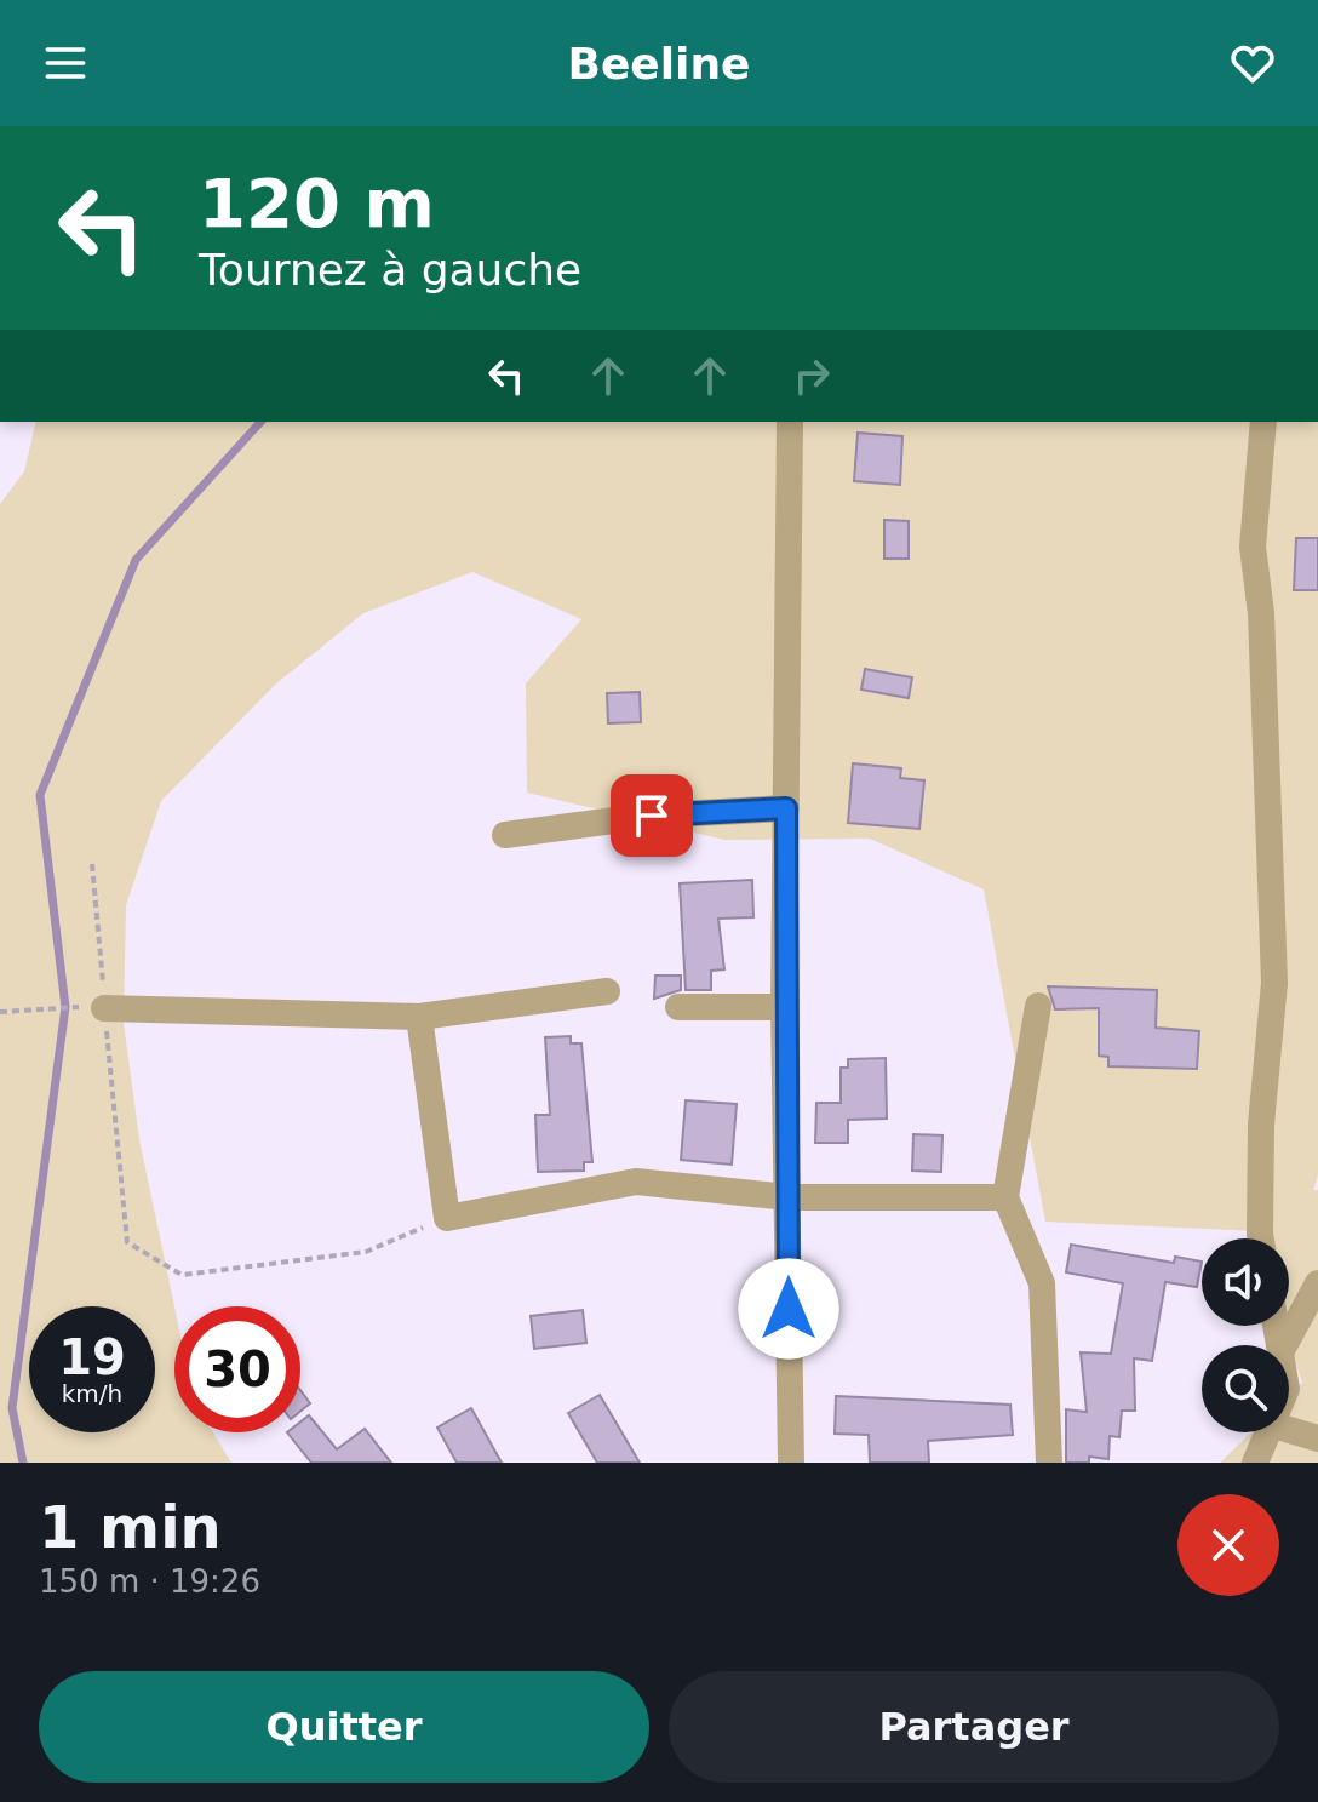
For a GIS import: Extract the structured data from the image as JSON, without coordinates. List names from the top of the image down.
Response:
{
  "page": {
    "header": "Beeline",
    "turn": ["120 m", "Tournez à gauche"],
    "speed": "19 km/h",
    "limit": "30",
    "heading": ["1 min", "150 m · 19:26"],
    "buttons": ["Quitter", "Partager"]
  }
}
